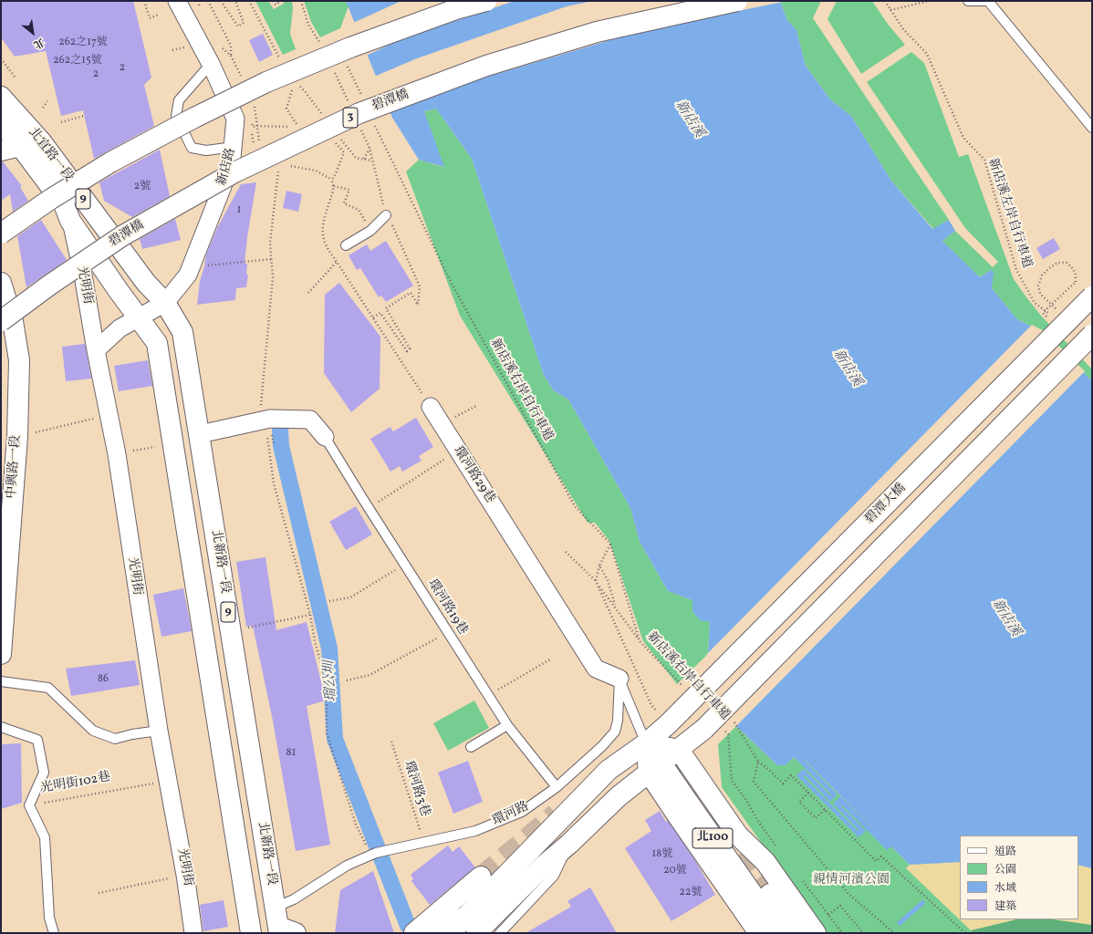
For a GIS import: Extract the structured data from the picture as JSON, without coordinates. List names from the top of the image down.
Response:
{
  "streets": {
    "main road": [
      "碧潭橋",
      "3",
      "北宜路一段",
      "9",
      "中興路一段",
      "碧潭大橋",
      "北新路一段",
      "北100"
    ],
    "street": ["新店路", "光明街", "環河路29巷"],
    "lane": ["環河路19巷", "光明街102巷", "環河路"],
    "path": ["新店溪左岸自行車道", "新店溪右岸自行車道", "環河路3巷"]
  },
  "crossings": [
    ["北宜路一段", "新店路"],
    ["北宜路一段", "9"],
    ["北宜路一段", "光明街"],
    ["北宜路一段", "北新路一段"],
    ["新店路", "9"],
    ["新店路", "光明街"],
    ["新店路", "北新路一段"],
    ["光明街", "光明街102巷"],
    ["環河路29巷", "環河路"],
    ["北新路一段", "環河路"],
    ["環河路19巷", "環河路"],
    ["環河路3巷", "環河路"]
  ],
  "water": ["新店溪", "瑠公圳"],
  "parks": ["親情河濱公園"],
  "house_numbers": [
    "262之17號",
    "262之15號",
    "2",
    "2",
    "2號",
    "1",
    "86",
    "81",
    "18號",
    "20號",
    "22號"
  ],
  "legend": [
    "道路",
    "公園",
    "水域",
    "建築"
  ],
  "north": "bottom right"
}
